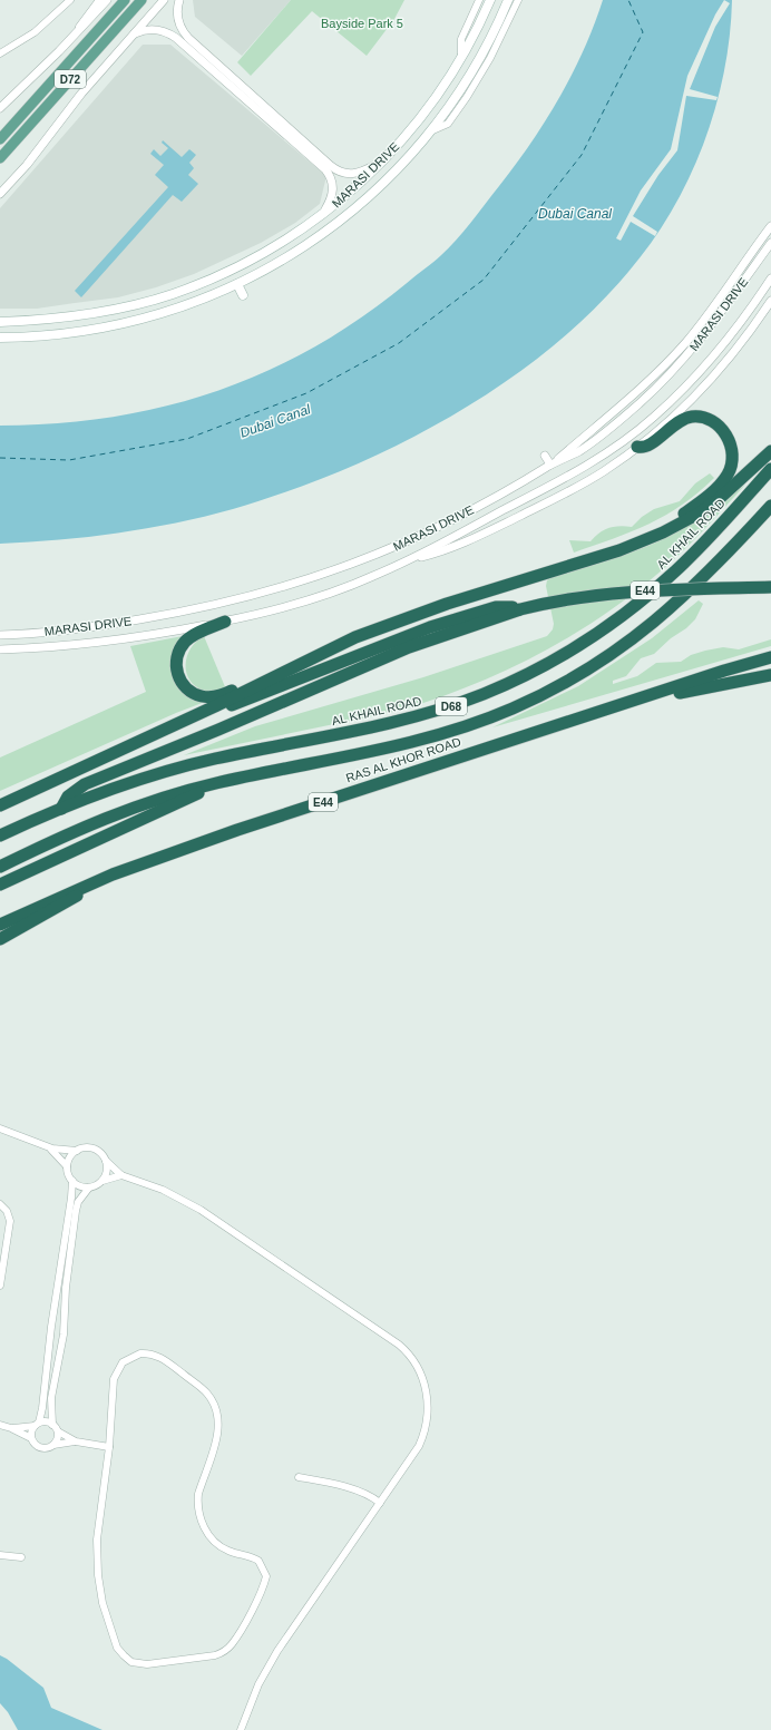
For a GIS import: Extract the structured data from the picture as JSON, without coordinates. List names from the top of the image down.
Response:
{
  "streets": {
    "highway": [
      "AL KHAIL ROAD",
      "E44",
      "D68",
      "RAS AL KHOR ROAD"
    ],
    "main road": ["D72", "MARASI DRIVE"]
  },
  "crossings": [
    ["AL KHAIL ROAD", "E44"]
  ],
  "water": ["Dubai Canal"],
  "parks": ["Bayside Park 5"]
}
